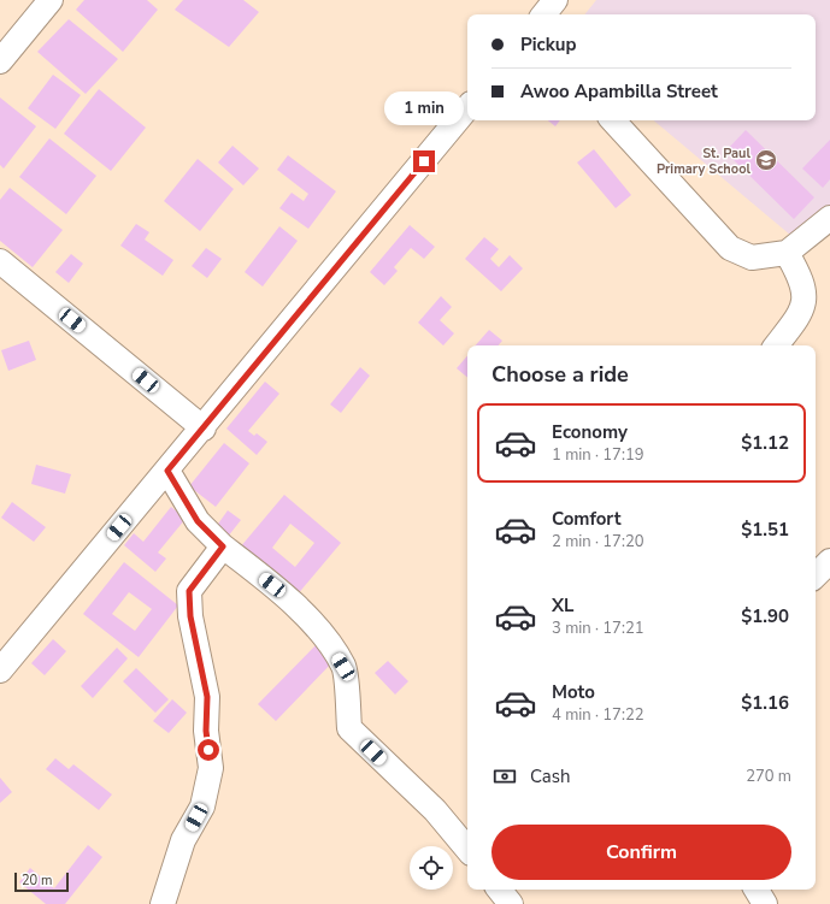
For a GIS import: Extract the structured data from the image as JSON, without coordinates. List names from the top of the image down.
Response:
{
  "places": {
    "school or university": ["St. Paul Primary School"]
  },
  "scale_bar": "20 m",
  "page": {
    "banner": ["Pickup", "Awoo Apambilla Street"],
    "bubble": "1 min",
    "heading": "Choose a ride",
    "list": [
      {
        "name": "Economy",
        "note": "1 min · 17:19",
        "value": "$1.12"
      },
      {
        "name": "Comfort",
        "note": "2 min · 17:20",
        "value": "$1.51"
      },
      {
        "name": "XL",
        "note": "3 min · 17:21",
        "value": "$1.90"
      },
      {
        "name": "Moto",
        "note": "4 min · 17:22",
        "value": "$1.16"
      }
    ],
    "pay": ["Cash", "270 m"],
    "buttons": "Confirm",
    "scale": "20 m"
  }
}
